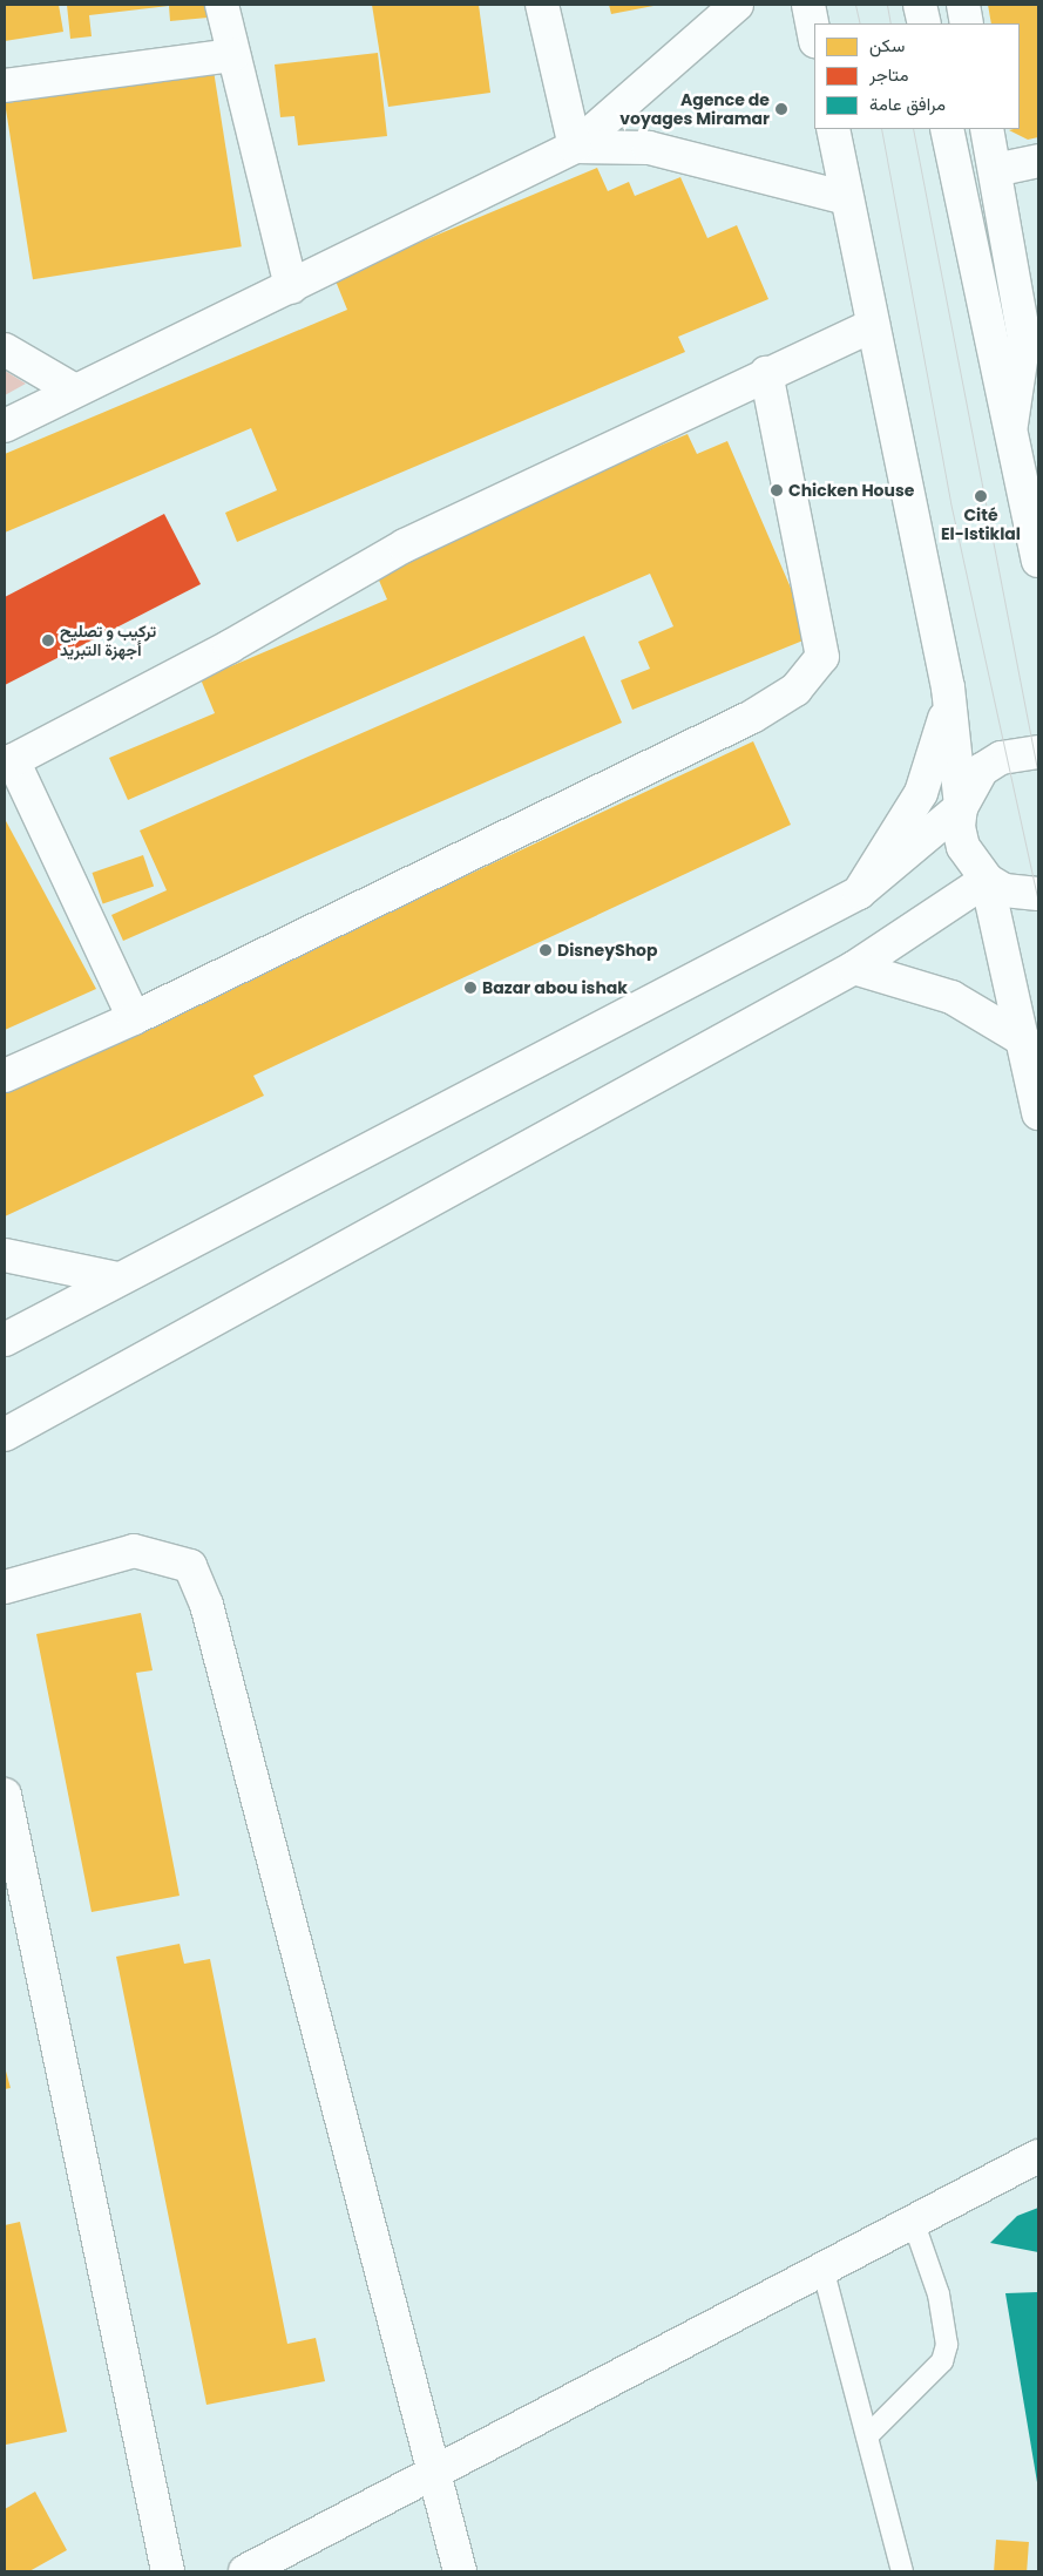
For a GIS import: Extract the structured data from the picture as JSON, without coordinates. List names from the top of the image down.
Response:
{
  "places": [
    "Agence de voyages Miramar",
    "Chicken House",
    "Cité El-Istiklal",
    "تركيب و تصليح أجهزة التبريد",
    "DisneyShop",
    "Bazar abou ishak"
  ],
  "legend": ["سكن", "متاجر", "مرافق عامة"]
}
